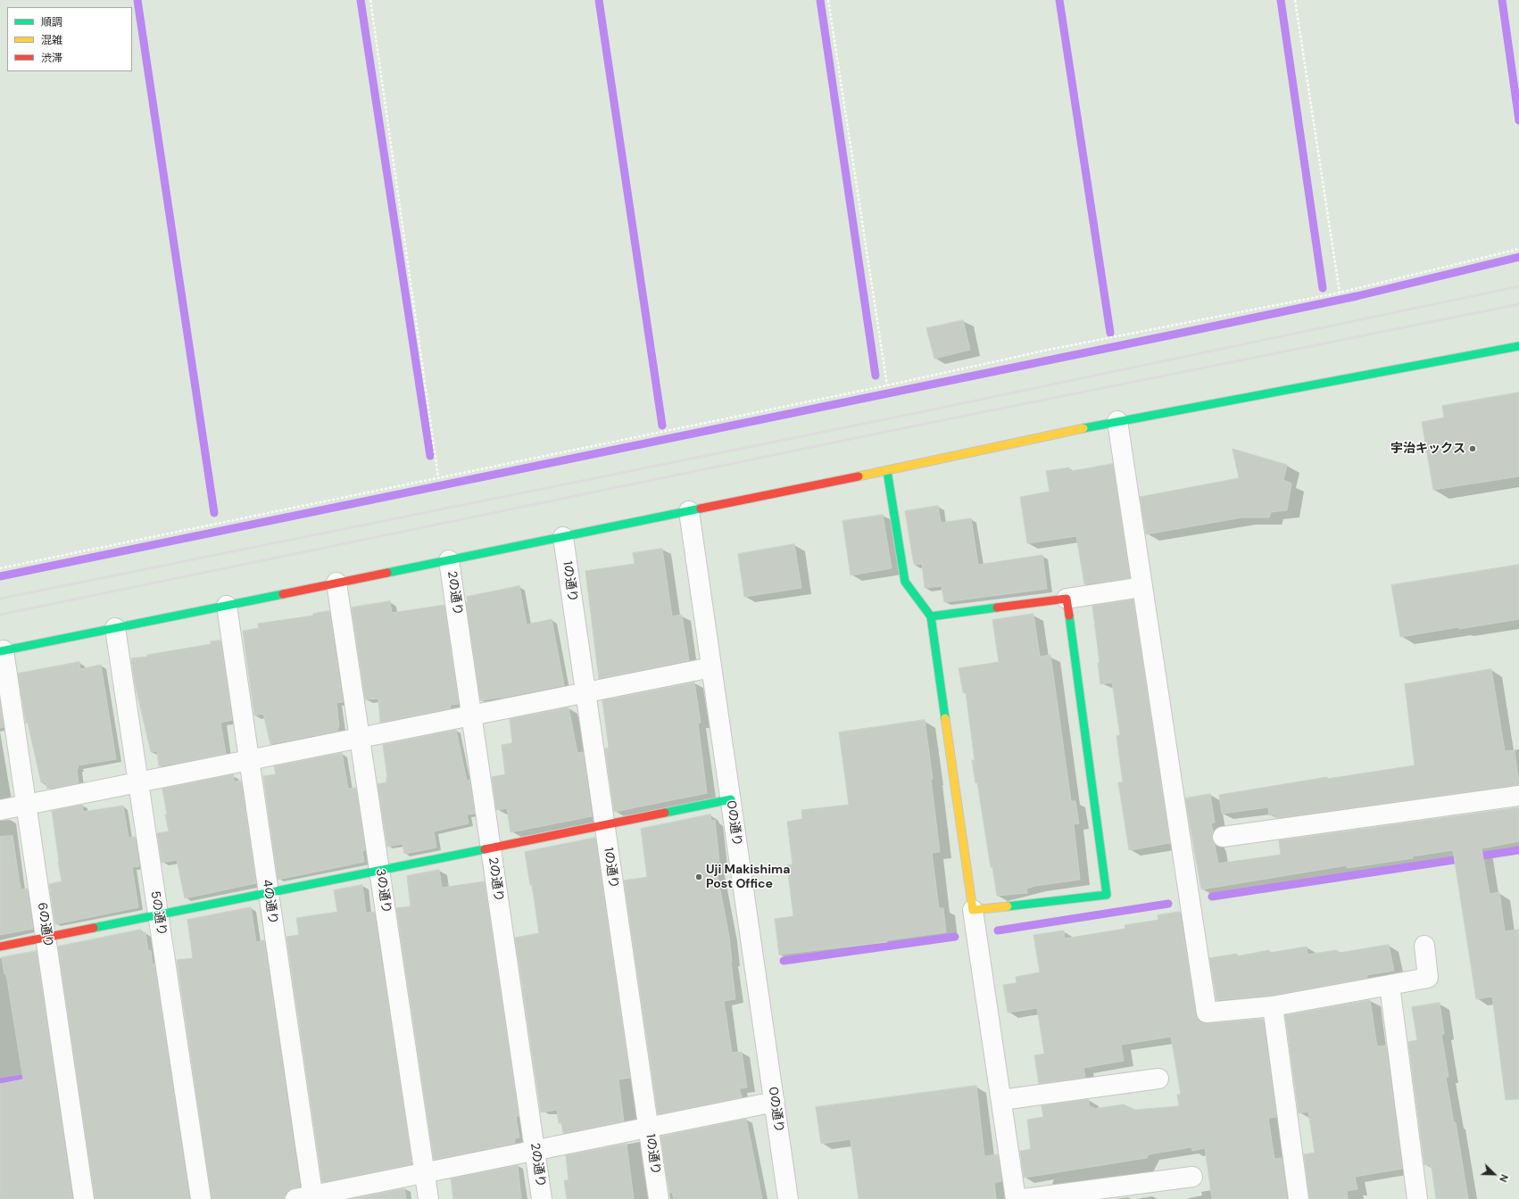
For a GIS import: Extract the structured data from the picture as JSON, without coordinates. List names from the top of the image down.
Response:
{
  "streets": {
    "street": [
      "1の通り",
      "2の通り",
      "0の通り",
      "3の通り",
      "4の通り",
      "5の通り",
      "6の通り"
    ]
  },
  "places": ["宇治キックス", "Uji Makishima Post Office"],
  "legend": ["順調", "混雑", "渋滞"],
  "north": "bottom right"
}
